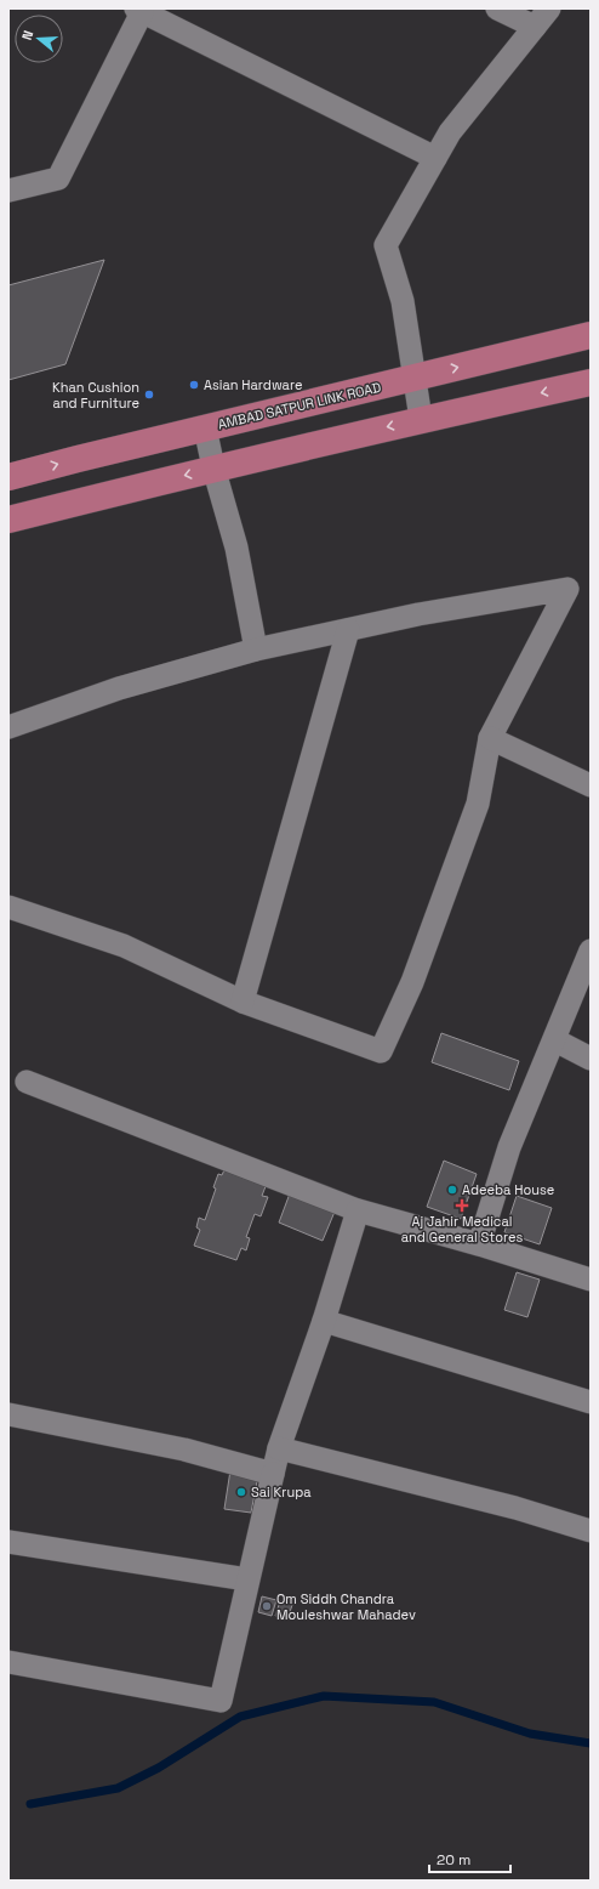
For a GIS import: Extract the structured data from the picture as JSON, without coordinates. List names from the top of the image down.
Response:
{
  "streets": {
    "main road": ["AMBAD SATPUR LINK ROAD"]
  },
  "places": {
    "other": [
      "Asian Hardware",
      "Khan Cushion and Furniture",
      "Adeeba House",
      "Sai Krupa",
      "Om Siddh Chandra Mouleshwar Mahadev"
    ],
    "health": ["Aj Jahir Medical and General Stores"]
  },
  "scale_bar": "20 m",
  "north": "left"
}
